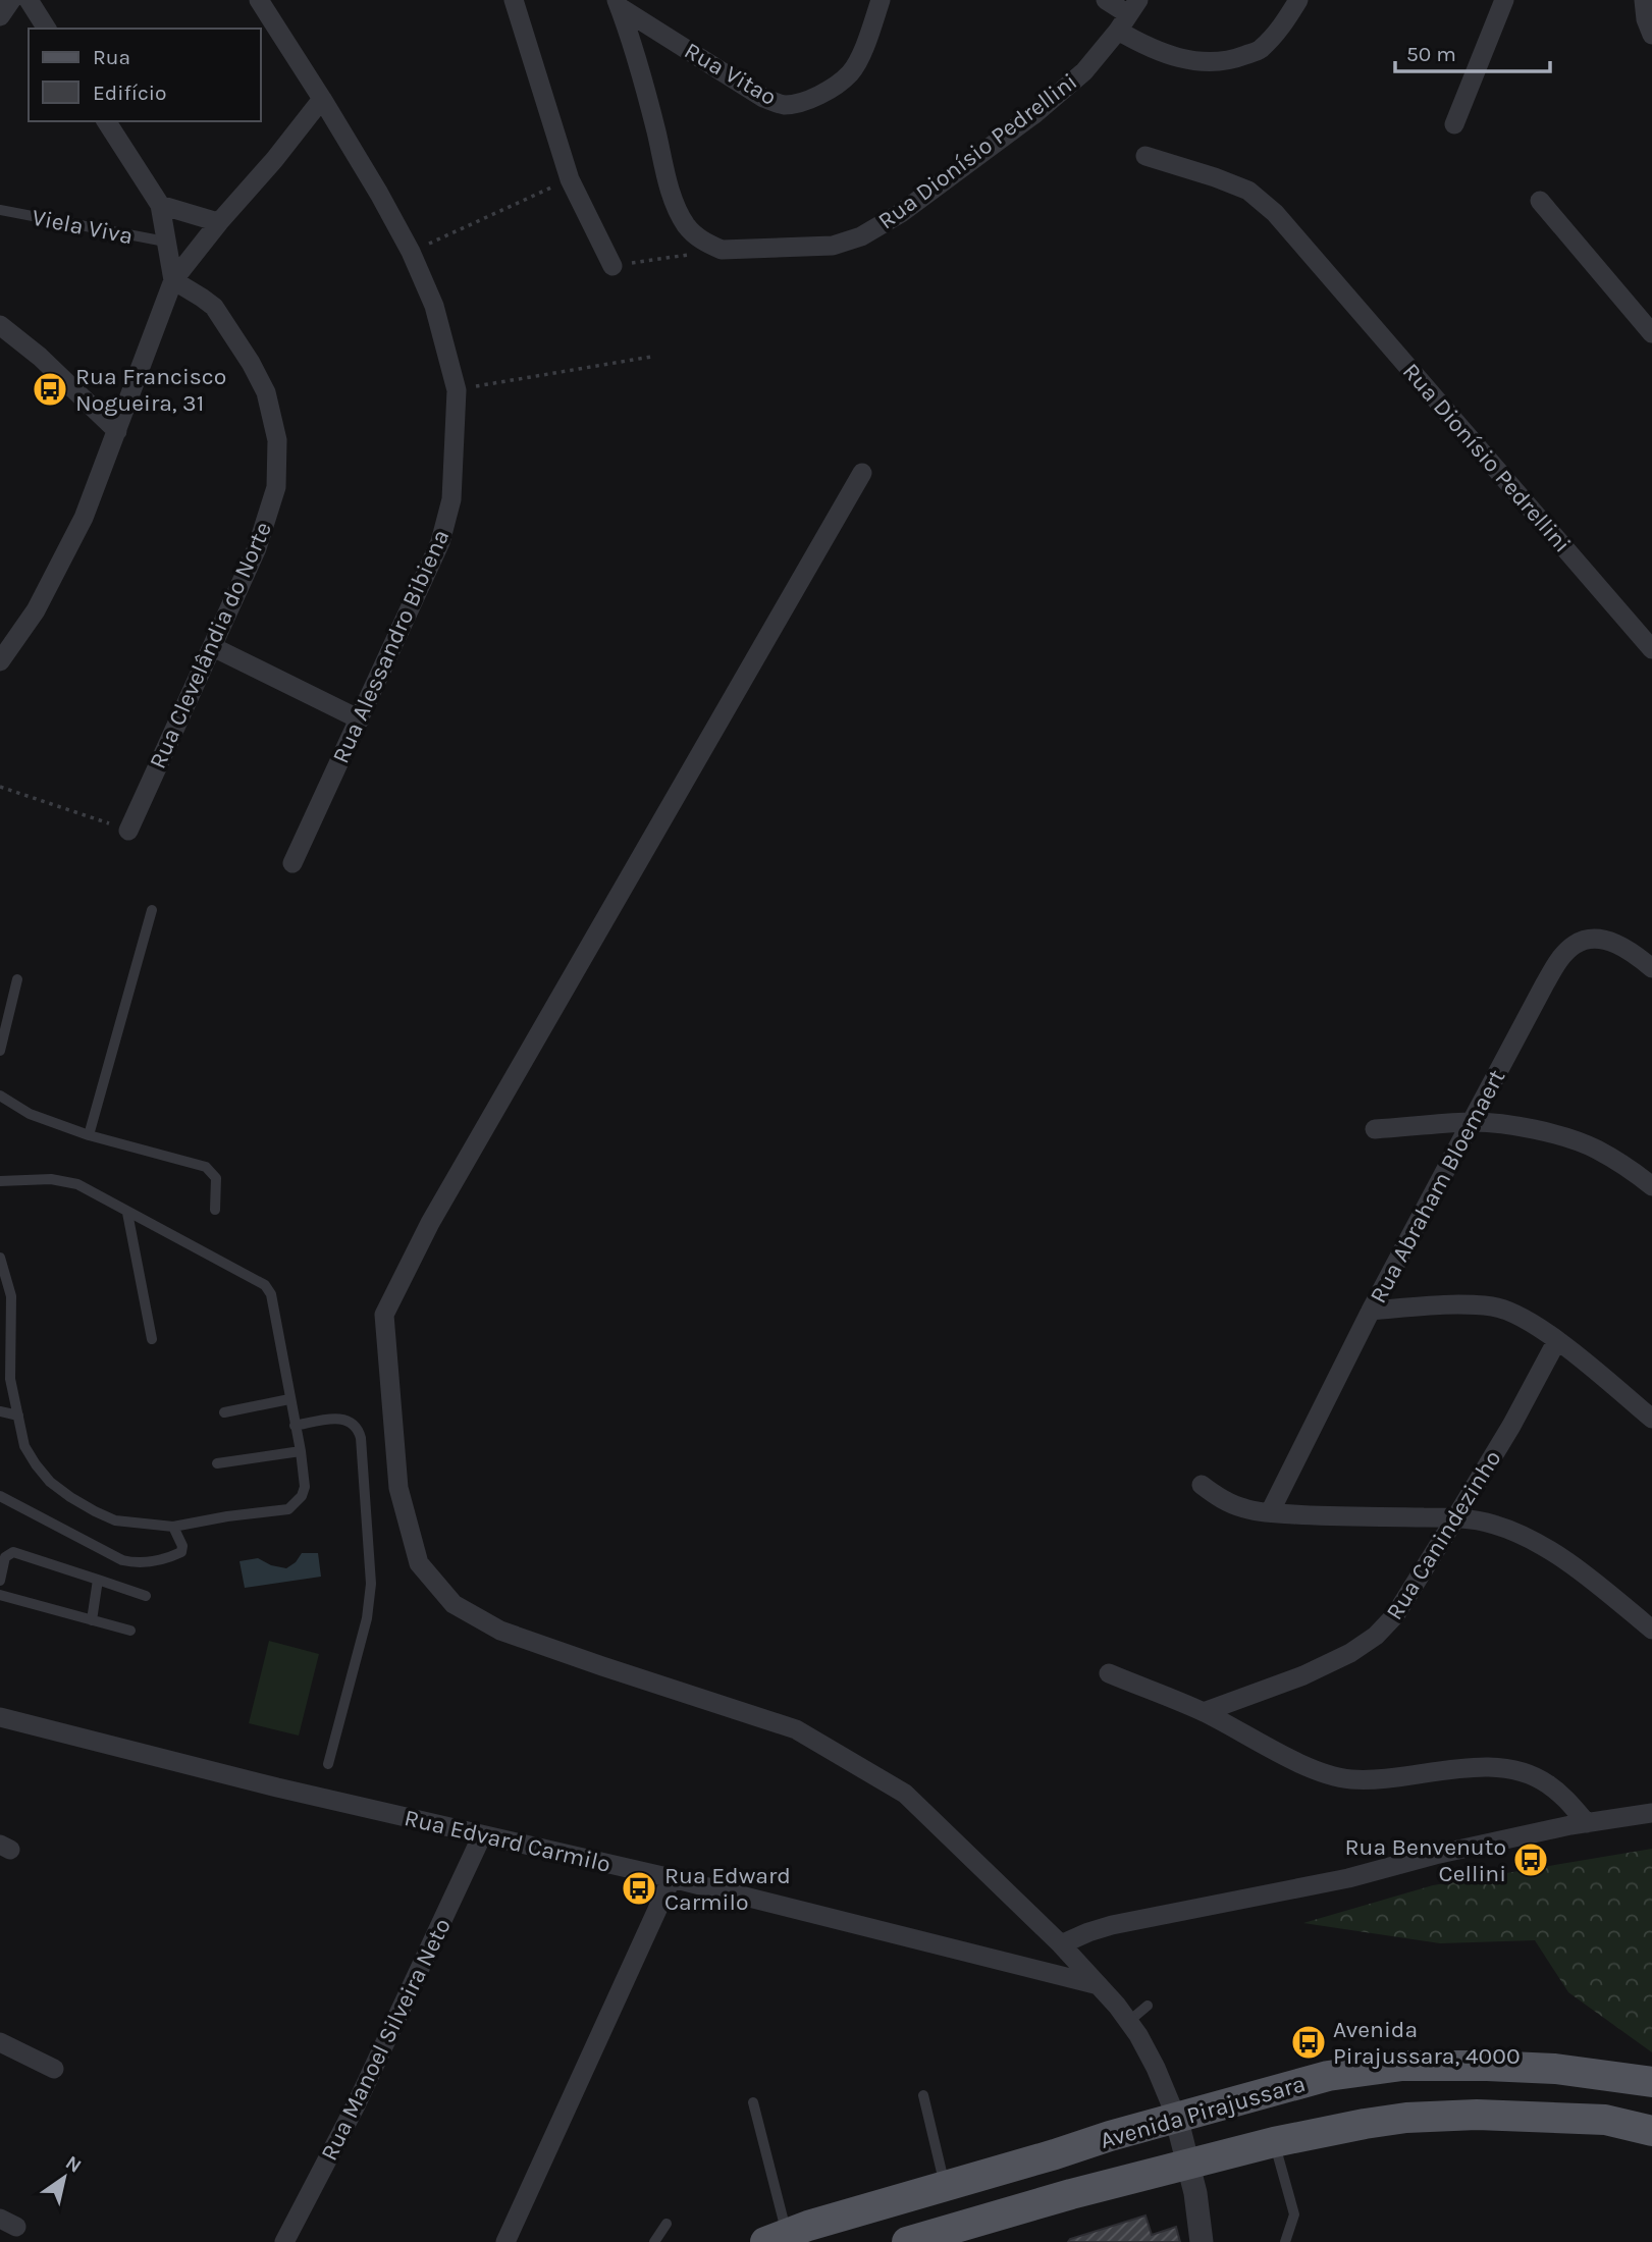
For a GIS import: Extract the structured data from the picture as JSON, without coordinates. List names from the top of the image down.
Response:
{
  "streets": {
    "main road": ["Avenida Pirajussara"],
    "street": [
      "Rua Vitao",
      "Rua Dionísio Pedrellini",
      "Rua Clevelândia do Norte",
      "Rua Alessandro Bibiena",
      "Rua Abraham Bloemaert",
      "Rua Canindezinho",
      "Rua Edvard Carmilo",
      "Rua Manoel Silveira Neto"
    ],
    "lane": ["Viela Viva"]
  },
  "crossings": [
    ["Rua Edvard Carmilo", "Rua Manoel Silveira Neto"]
  ],
  "places": {
    "bus stop": [
      "Rua Francisco Nogueira, 31",
      "Rua Benvenuto Cellini",
      "Rua Edward Carmilo",
      "Avenida Pirajussara, 4000"
    ]
  },
  "legend": ["Rua", "Edifício"],
  "scale_bar": "50 m",
  "north": "top right"
}
